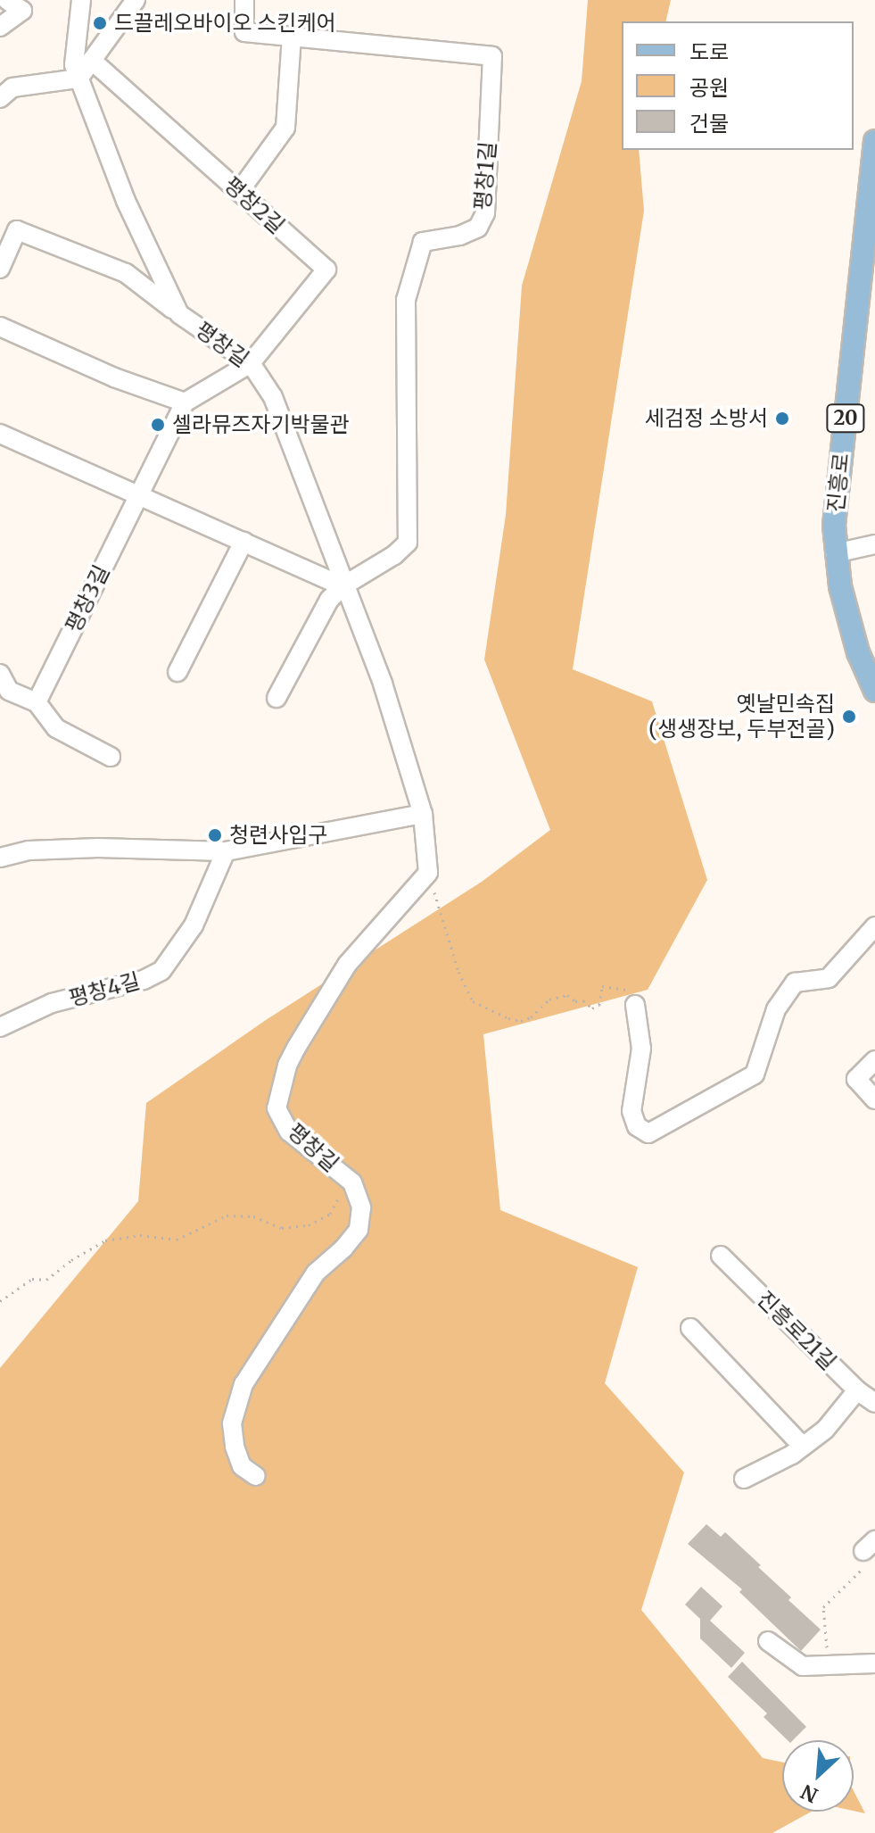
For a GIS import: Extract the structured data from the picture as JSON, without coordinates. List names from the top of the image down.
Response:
{
  "streets": {
    "main road": ["20", "진흥로"],
    "street": [
      "평창1길",
      "평창2길",
      "평창길",
      "평창3길",
      "평창4길",
      "진흥로21길"
    ]
  },
  "crossings": [
    ["평창1길", "평창길"],
    ["평창2길", "평창길"]
  ],
  "places": [
    "드끌레오바이오 스킨케어",
    "세검정 소방서",
    "셀라뮤즈자기박물관",
    "옛날민속집 (생생장보, 두부전골)",
    "청련사입구"
  ],
  "legend": ["도로", "공원", "건물"],
  "north": "bottom left"
}
